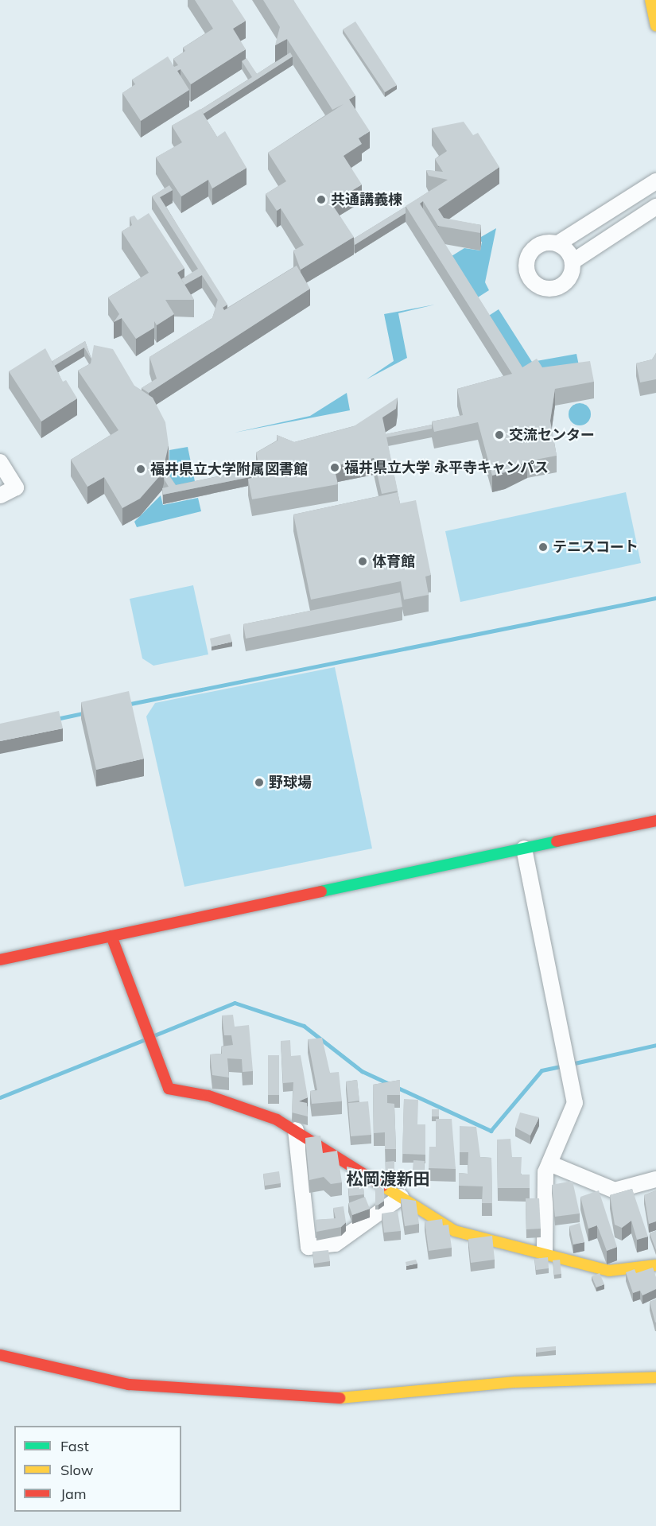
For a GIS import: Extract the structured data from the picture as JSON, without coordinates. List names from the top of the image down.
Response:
{
  "districts": ["松岡渡新田"],
  "places": [
    "共通講義棟",
    "交流センター",
    "福井県立大学 永平寺キャンパス",
    "福井県立大学附属図書館",
    "テニスコート",
    "体育館",
    "野球場"
  ],
  "legend": ["Fast", "Slow", "Jam"]
}
